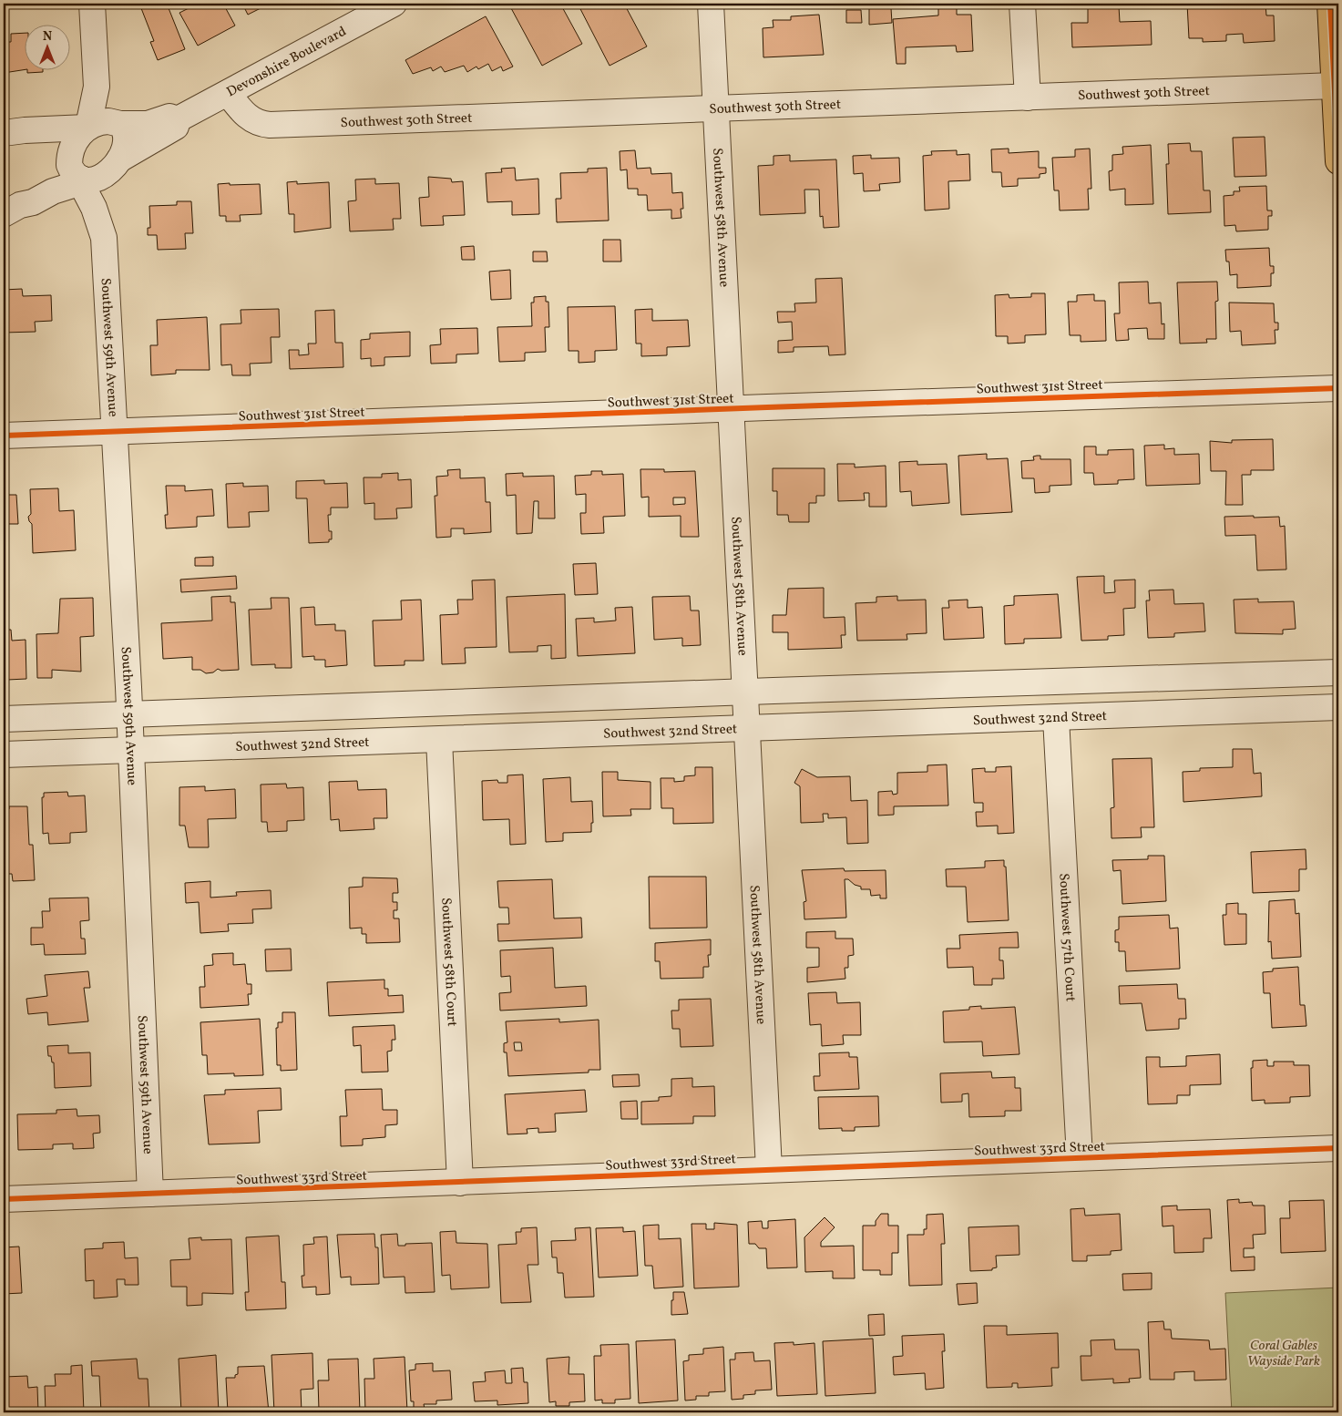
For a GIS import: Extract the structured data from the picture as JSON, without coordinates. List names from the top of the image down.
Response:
{
  "streets": {
    "street": [
      "Devonshire Boulevard",
      "Southwest 30th Street",
      "Southwest 58th Avenue",
      "Southwest 59th Avenue",
      "Southwest 31st Street",
      "Southwest 32nd Street",
      "Southwest 57th Court",
      "Southwest 58th Court",
      "Southwest 33rd Street"
    ]
  },
  "crossings": [
    ["Devonshire Boulevard", "Southwest 30th Street"],
    ["Devonshire Boulevard", "Southwest 59th Avenue"],
    ["Southwest 30th Street", "Southwest 58th Avenue"],
    ["Southwest 58th Avenue", "Southwest 31st Street"],
    ["Southwest 58th Avenue", "Southwest 32nd Street"],
    ["Southwest 58th Avenue", "Southwest 33rd Street"],
    ["Southwest 59th Avenue", "Southwest 31st Street"],
    ["Southwest 59th Avenue", "Southwest 32nd Street"],
    ["Southwest 59th Avenue", "Southwest 33rd Street"],
    ["Southwest 32nd Street", "Southwest 57th Court"],
    ["Southwest 32nd Street", "Southwest 58th Court"],
    ["Southwest 57th Court", "Southwest 33rd Street"],
    ["Southwest 58th Court", "Southwest 33rd Street"]
  ],
  "parks": ["Coral Gables Wayside Park"],
  "north": "top"
}
